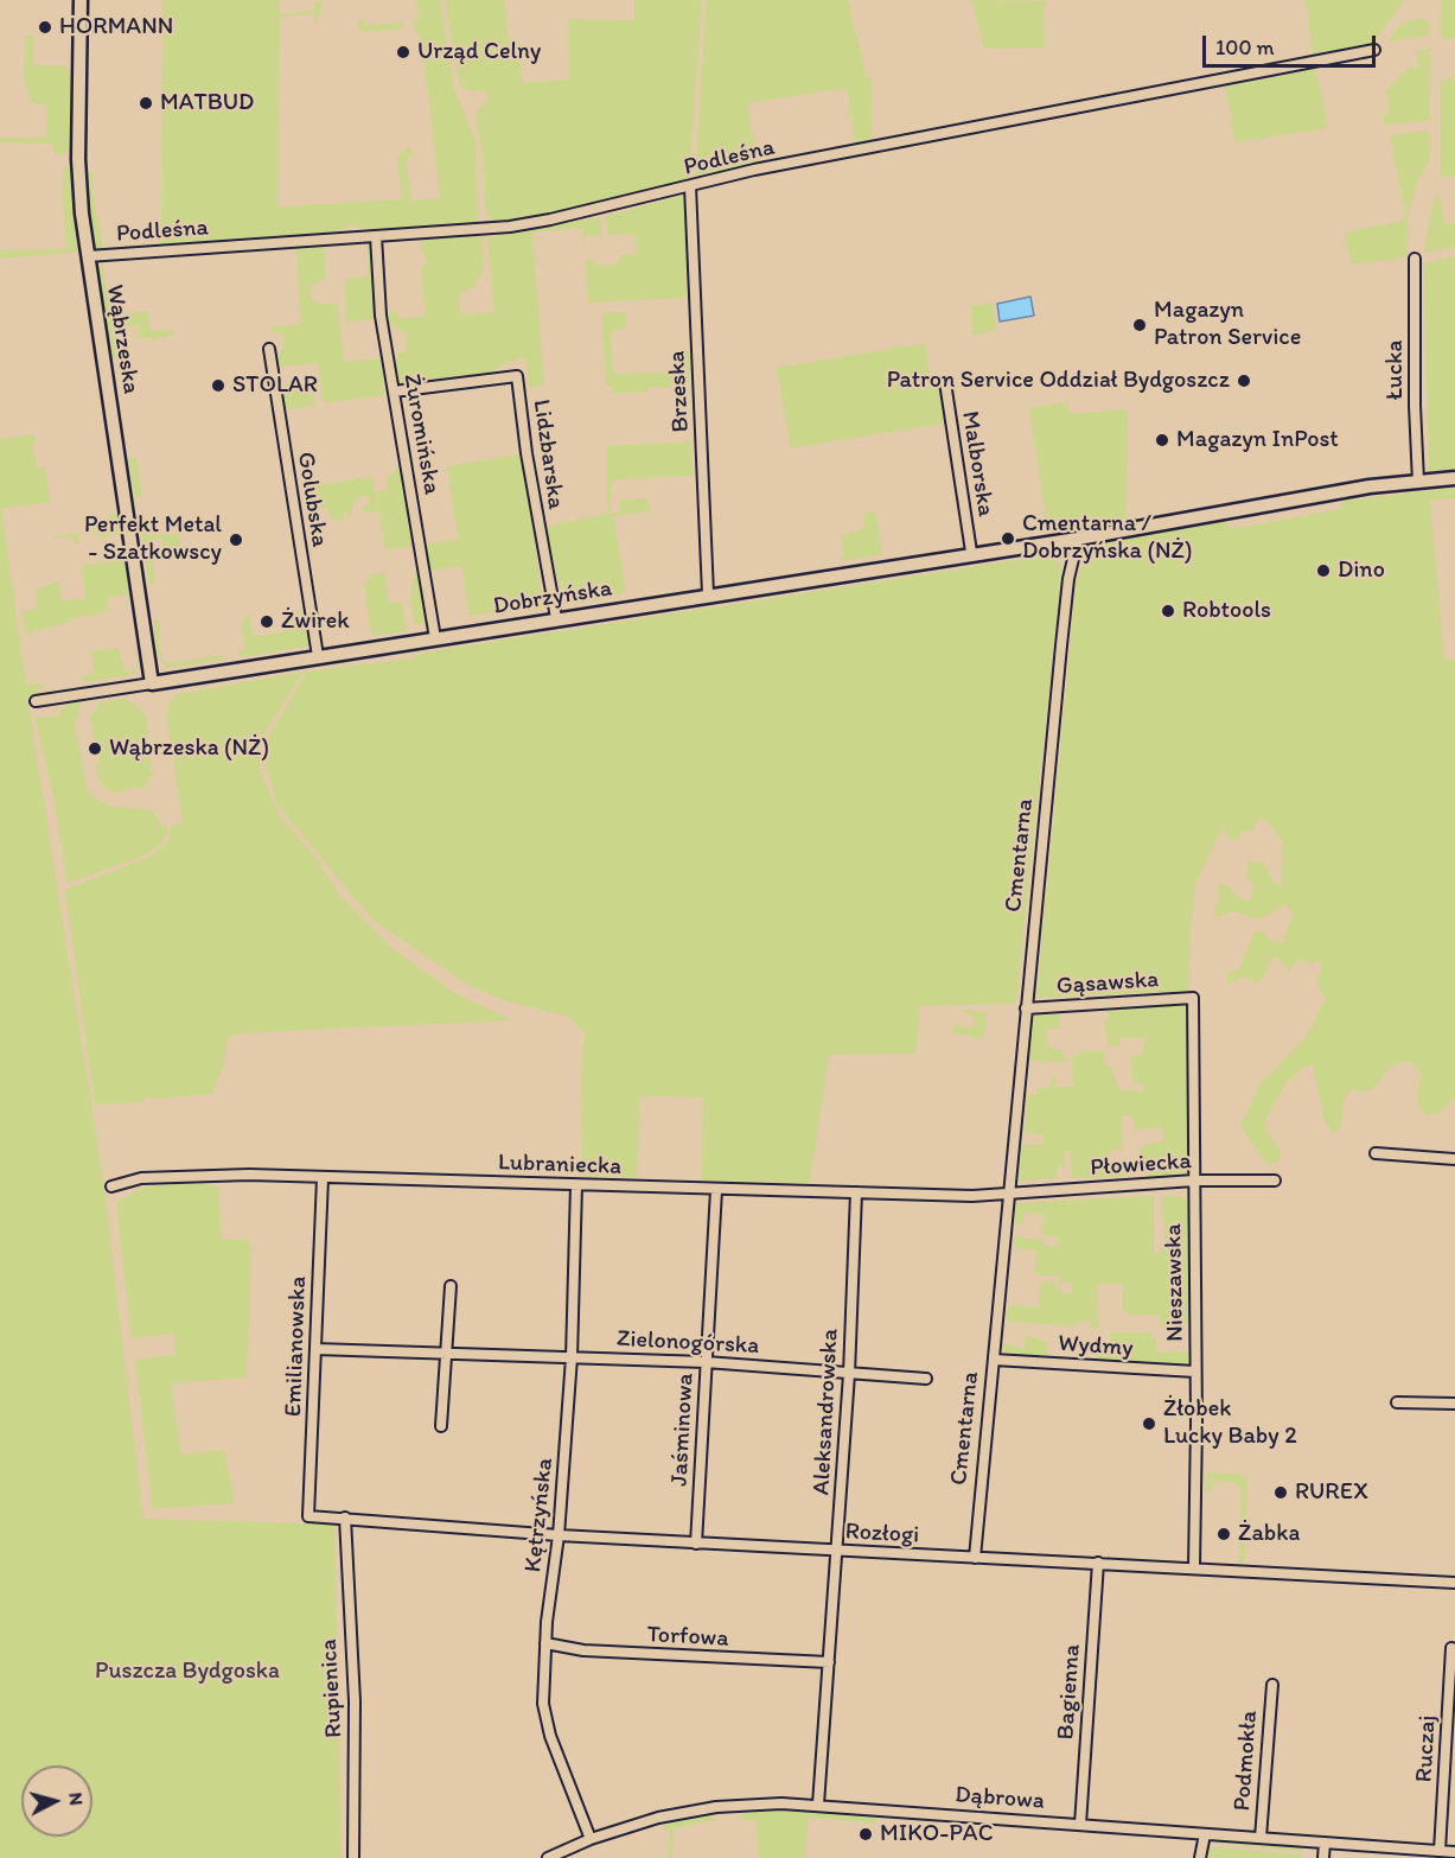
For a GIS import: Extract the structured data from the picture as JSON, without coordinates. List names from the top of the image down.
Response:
{
  "streets": {
    "street": [
      "Podleśna",
      "Wąbrzeska",
      "Łucka",
      "Brzeska",
      "Żuromińska",
      "Lidzbarska",
      "Malborska",
      "Golubska",
      "Dobrzyńska",
      "Cmentarna",
      "Gąsawska",
      "Lubraniecka",
      "Płowiecka",
      "Nieszawska",
      "Zielonogórska",
      "Emilianowska",
      "Wydmy",
      "Aleksandrowska",
      "Jaśminowa",
      "Kętrzyńska",
      "Rozłogi",
      "Torfowa",
      "Rupienica",
      "Bagienna",
      "Ruczaj",
      "Podmokła",
      "Dąbrowa"
    ]
  },
  "crossings": [
    ["Podleśna", "Wąbrzeska"],
    ["Podleśna", "Brzeska"],
    ["Podleśna", "Żuromińska"],
    ["Wąbrzeska", "Dobrzyńska"],
    ["Brzeska", "Dobrzyńska"],
    ["Żuromińska", "Lidzbarska"],
    ["Żuromińska", "Dobrzyńska"],
    ["Lidzbarska", "Dobrzyńska"],
    ["Malborska", "Dobrzyńska"],
    ["Golubska", "Dobrzyńska"],
    ["Dobrzyńska", "Cmentarna"],
    ["Cmentarna", "Gąsawska"],
    ["Cmentarna", "Lubraniecka"],
    ["Cmentarna", "Płowiecka"],
    ["Cmentarna", "Wydmy"],
    ["Cmentarna", "Rozłogi"],
    ["Gąsawska", "Nieszawska"],
    ["Lubraniecka", "Płowiecka"],
    ["Lubraniecka", "Emilianowska"],
    ["Lubraniecka", "Aleksandrowska"],
    ["Lubraniecka", "Jaśminowa"],
    ["Lubraniecka", "Kętrzyńska"],
    ["Płowiecka", "Nieszawska"],
    ["Nieszawska", "Wydmy"],
    ["Nieszawska", "Rozłogi"],
    ["Zielonogórska", "Emilianowska"],
    ["Zielonogórska", "Aleksandrowska"],
    ["Zielonogórska", "Jaśminowa"],
    ["Zielonogórska", "Kętrzyńska"],
    ["Emilianowska", "Rozłogi"],
    ["Aleksandrowska", "Rozłogi"],
    ["Aleksandrowska", "Torfowa"],
    ["Aleksandrowska", "Dąbrowa"],
    ["Jaśminowa", "Rozłogi"],
    ["Kętrzyńska", "Rozłogi"],
    ["Kętrzyńska", "Torfowa"],
    ["Kętrzyńska", "Dąbrowa"],
    ["Rozłogi", "Rupienica"],
    ["Rozłogi", "Bagienna"],
    ["Bagienna", "Dąbrowa"],
    ["Ruczaj", "Dąbrowa"],
    ["Podmokła", "Dąbrowa"]
  ],
  "parks": ["Puszcza Bydgoska"],
  "places": [
    "HORMANN",
    "Urząd Celny",
    "MATBUD",
    "Magazyn Patron Service",
    "Patron Service Oddział Bydgoszcz",
    "STOLAR",
    "Magazyn InPost",
    "Cmentarna / Dobrzyńska (NŻ)",
    "Perfekt Metal - Szatkowscy",
    "Dino",
    "Robtools",
    "Żwirek",
    "Wąbrzeska (NŻ)",
    "Żłobek Lucky Baby 2",
    "RUREX",
    "Żabka",
    "MIKO-PAC"
  ],
  "scale_bar": "100 m",
  "north": "right"
}
